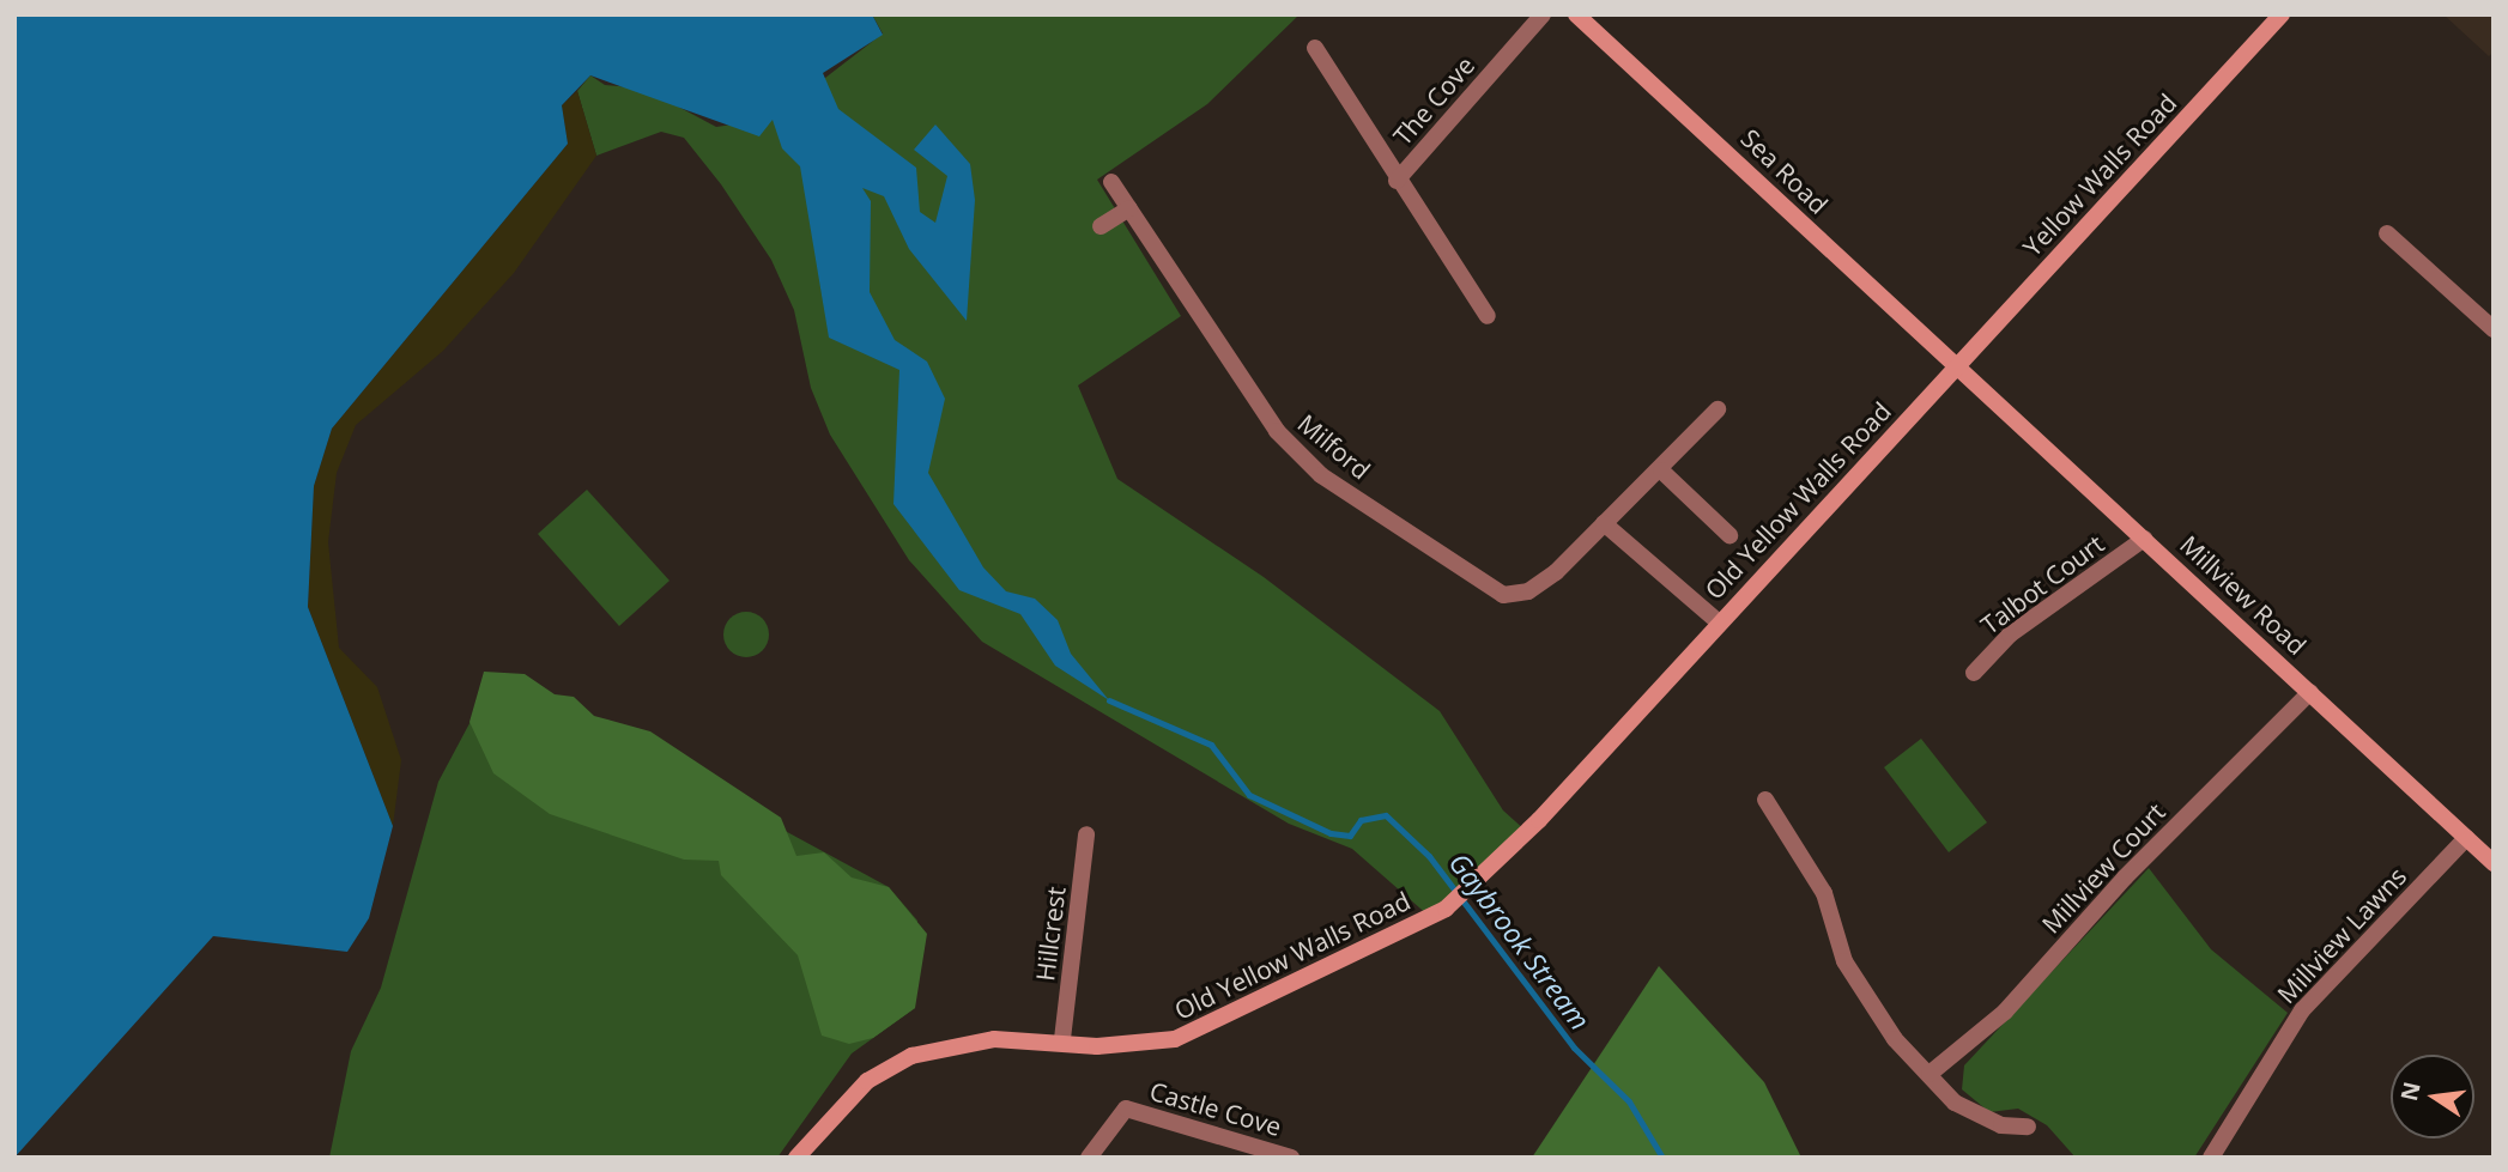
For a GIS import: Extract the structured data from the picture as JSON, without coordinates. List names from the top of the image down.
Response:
{
  "streets": {
    "street": [
      "The Cove",
      "Sea Road",
      "Yellow Walls Road",
      "Milford",
      "Old Yellow Walls Road",
      "Talbot Court",
      "Millview Road",
      "Millview Court",
      "Hillcrest",
      "Millview Lawns",
      "Castle Cove"
    ]
  },
  "crossings": [
    ["Sea Road", "Yellow Walls Road"],
    ["Sea Road", "Old Yellow Walls Road"],
    ["Sea Road", "Millview Road"],
    ["Yellow Walls Road", "Old Yellow Walls Road"],
    ["Yellow Walls Road", "Millview Road"],
    ["Old Yellow Walls Road", "Millview Road"],
    ["Old Yellow Walls Road", "Hillcrest"],
    ["Talbot Court", "Millview Road"],
    ["Millview Road", "Millview Court"],
    ["Millview Road", "Millview Lawns"]
  ],
  "water": ["Gaybrook Stream"],
  "north": "left"
}
